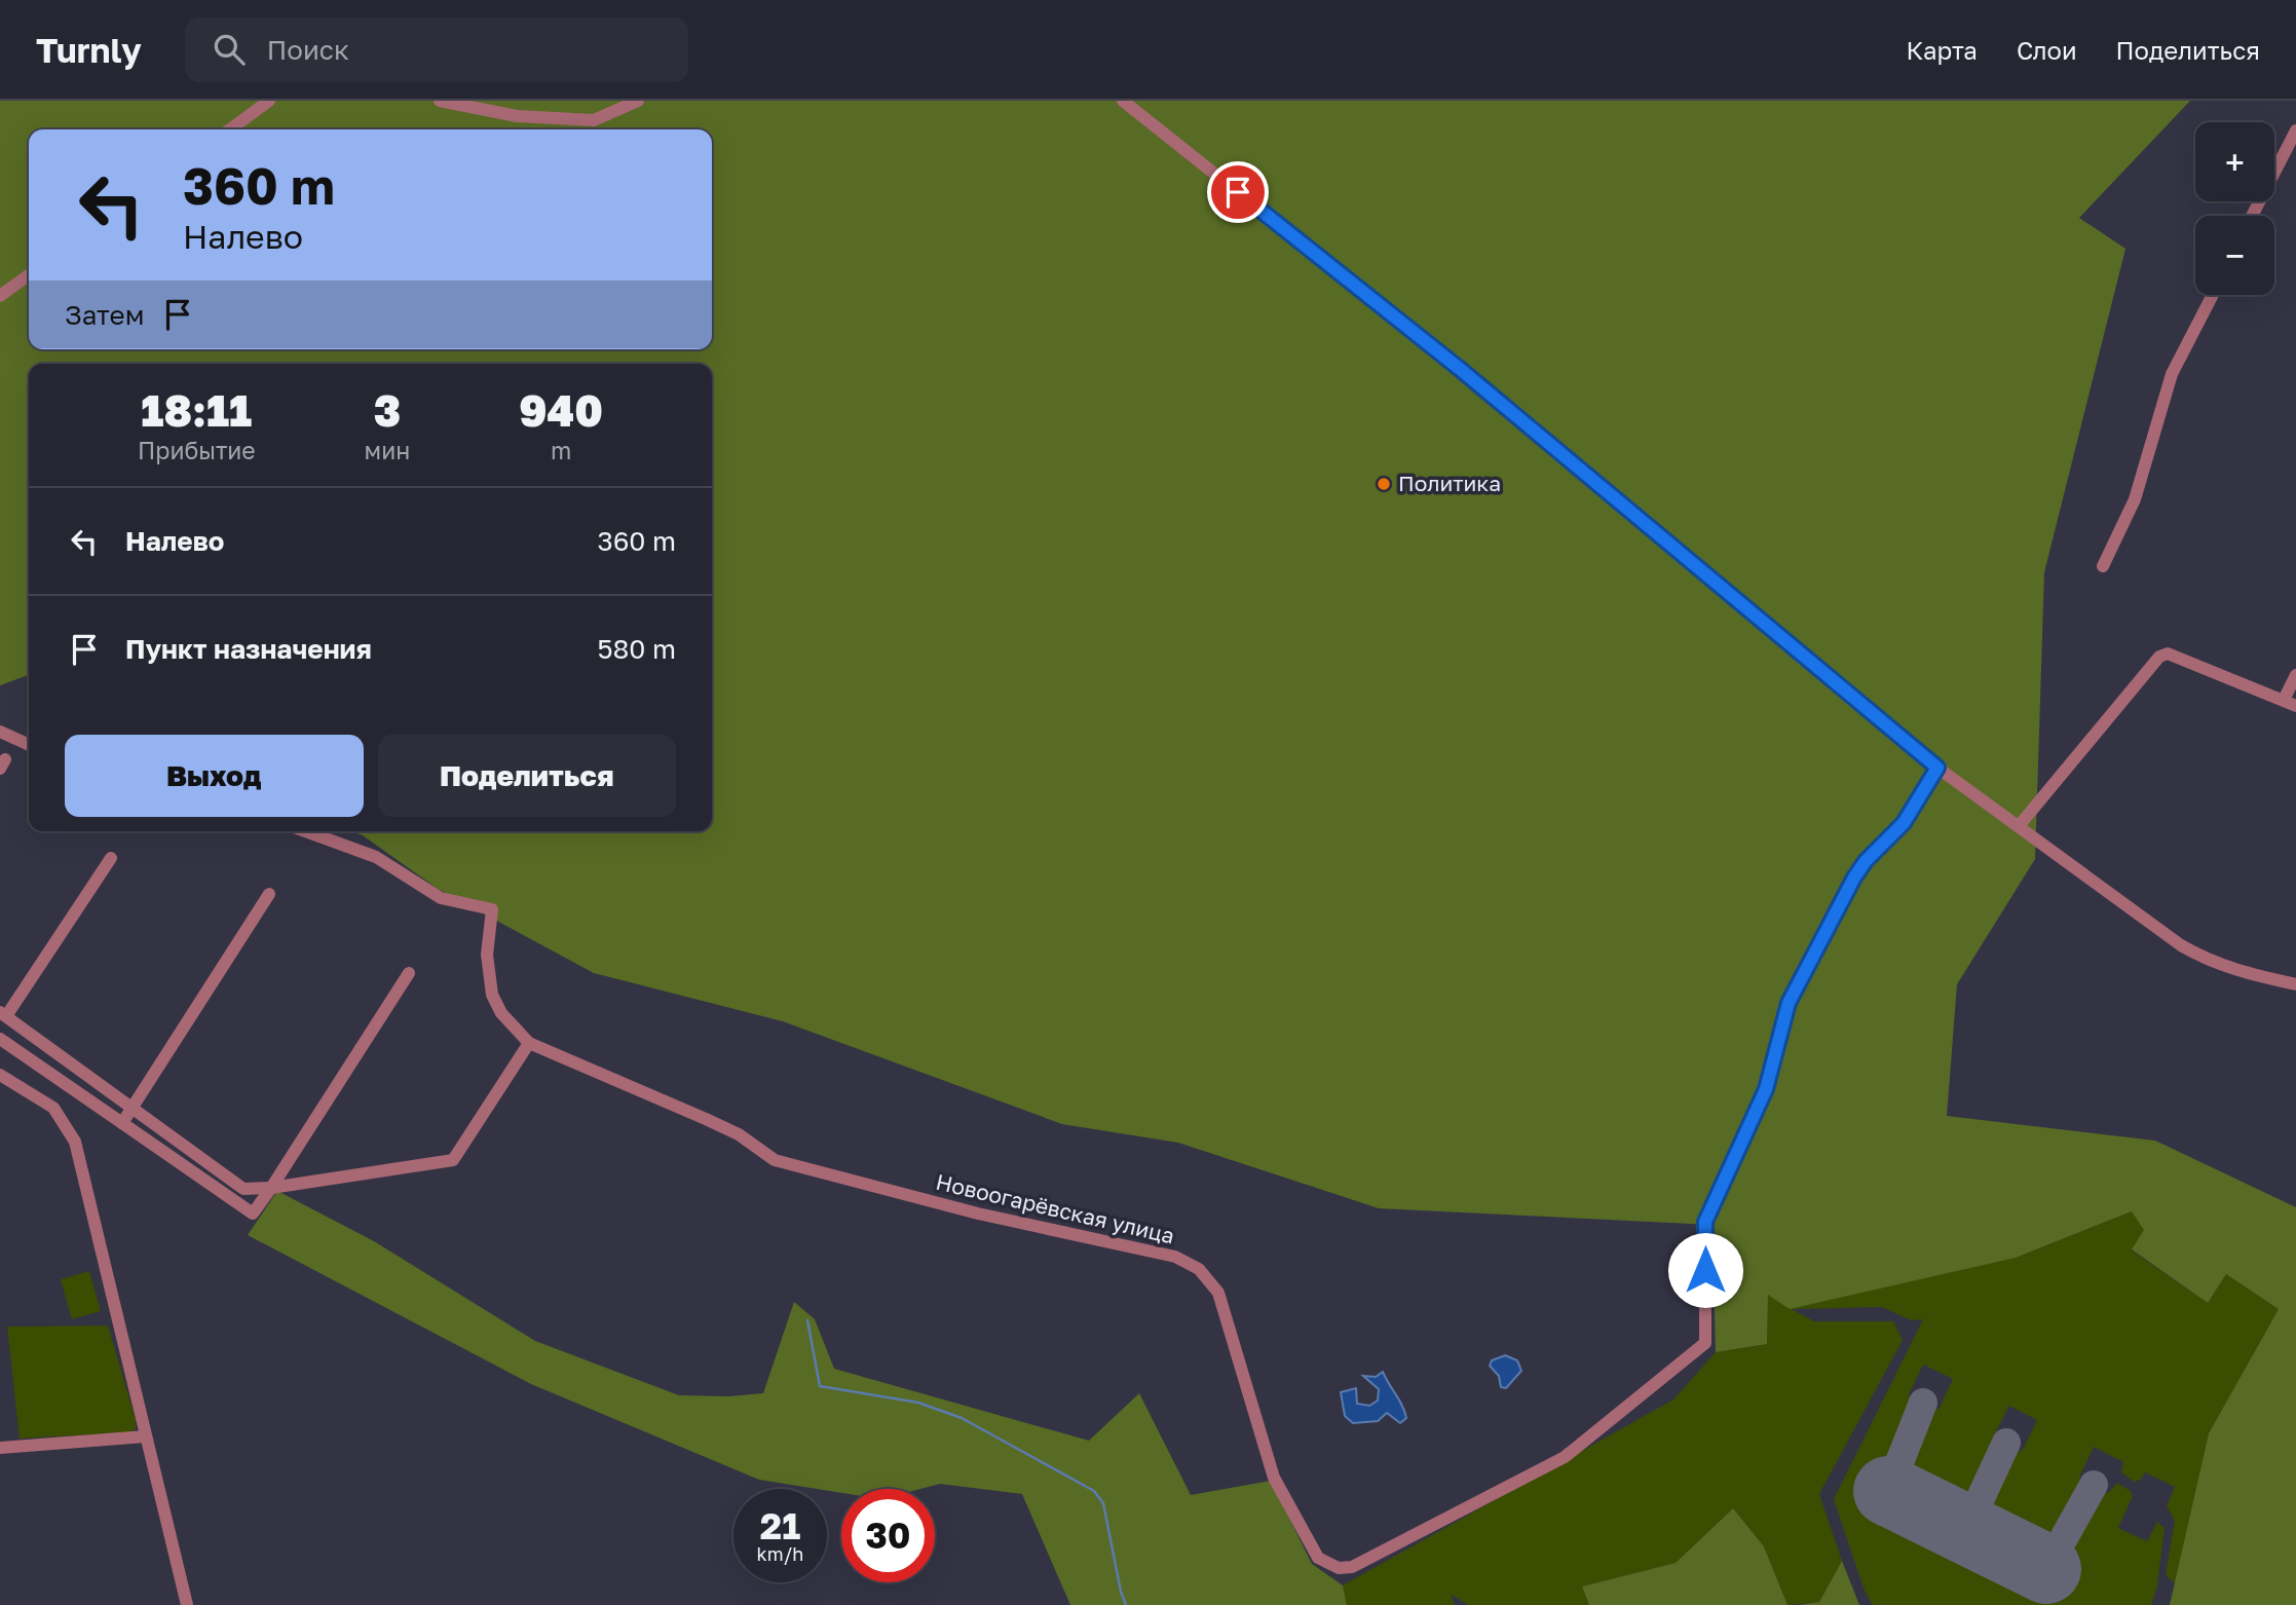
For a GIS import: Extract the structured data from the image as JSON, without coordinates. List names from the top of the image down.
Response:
{
  "streets": {
    "street": ["Новоогарёвская улица"]
  },
  "places": ["Политика"],
  "page": {
    "header": "Turnly",
    "search": "Поиск",
    "nav": ["Карта", "Слои", "Поделиться"],
    "map_buttons": ["+", "−"],
    "turn": ["360 m", "Налево"],
    "then": "Затем",
    "eta": [
      "18:11",
      "Прибытие",
      "3",
      "мин",
      "940",
      "m"
    ],
    "list": [
      {
        "name": "Налево",
        "value": "360 m"
      },
      {
        "name": "Пункт назначения",
        "value": "580 m"
      }
    ],
    "buttons": ["Выход", "Поделиться"],
    "speed": "21 km/h",
    "limit": "30"
  }
}
